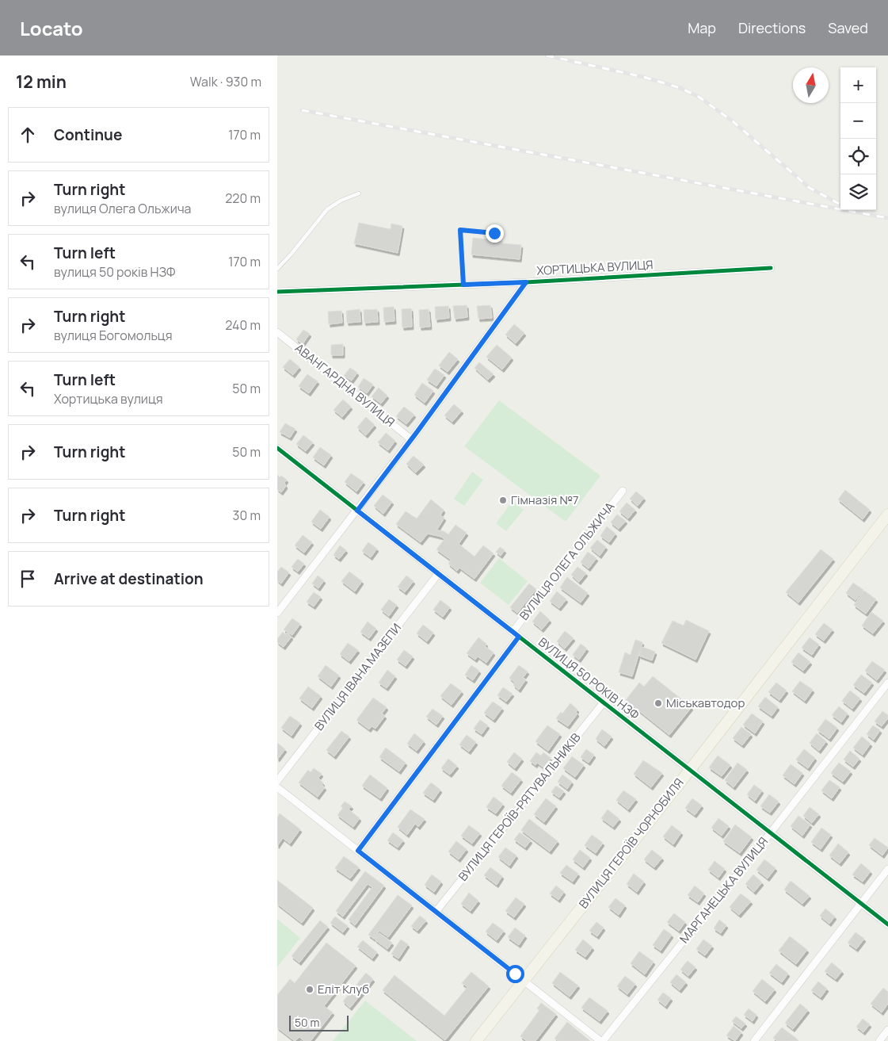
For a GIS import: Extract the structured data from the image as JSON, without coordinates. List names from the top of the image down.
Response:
{
  "streets": {
    "main road": ["ВУЛИЦЯ ГЕРОЇВ ЧОРНОБИЛЯ"],
    "street": [
      "ХОРТИЦЬКА ВУЛИЦЯ",
      "АВАНГАРДНА ВУЛИЦЯ",
      "ВУЛИЦЯ ОЛЕГА ОЛЬЖИЧА",
      "ВУЛИЦЯ ІВАНА МАЗЕПИ",
      "ВУЛИЦЯ 50 РОКІВ НЗФ",
      "ВУЛИЦЯ ГЕРОЇВ-РЯТУВАЛЬНИКІВ",
      "МАРГАНЕЦЬКА ВУЛИЦЯ"
    ]
  },
  "crossings": [
    ["ВУЛИЦЯ ОЛЕГА ОЛЬЖИЧА", "ВУЛИЦЯ 50 РОКІВ НЗФ"],
    ["ВУЛИЦЯ ІВАНА МАЗЕПИ", "ВУЛИЦЯ 50 РОКІВ НЗФ"],
    ["ВУЛИЦЯ 50 РОКІВ НЗФ", "ВУЛИЦЯ ГЕРОЇВ-РЯТУВАЛЬНИКІВ"],
    ["ВУЛИЦЯ 50 РОКІВ НЗФ", "ВУЛИЦЯ ГЕРОЇВ ЧОРНОБИЛЯ"],
    ["ВУЛИЦЯ 50 РОКІВ НЗФ", "МАРГАНЕЦЬКА ВУЛИЦЯ"]
  ],
  "places": ["Гімназія №7", "Міськавтодор", "Еліт Клуб"],
  "scale_bar": "50 m",
  "north": "top",
  "page": {
    "header": "Locato",
    "nav": ["Map", "Directions", "Saved"],
    "heading": ["12 min", "Walk · 930 m"],
    "map_buttons": ["+", "−"],
    "list": [
      ["Continue", "170 m"],
      ["Turn right", "вулиця Олега Ольжича", "220 m"],
      ["Turn left", "вулиця 50 років НЗФ", "170 m"],
      ["Turn right", "вулиця Богомольця", "240 m"],
      ["Turn left", "Хортицька вулиця", "50 m"],
      ["Turn right", "50 m"],
      ["Turn right", "30 m"],
      "Arrive at destination"
    ],
    "scale": "50 m"
  }
}
